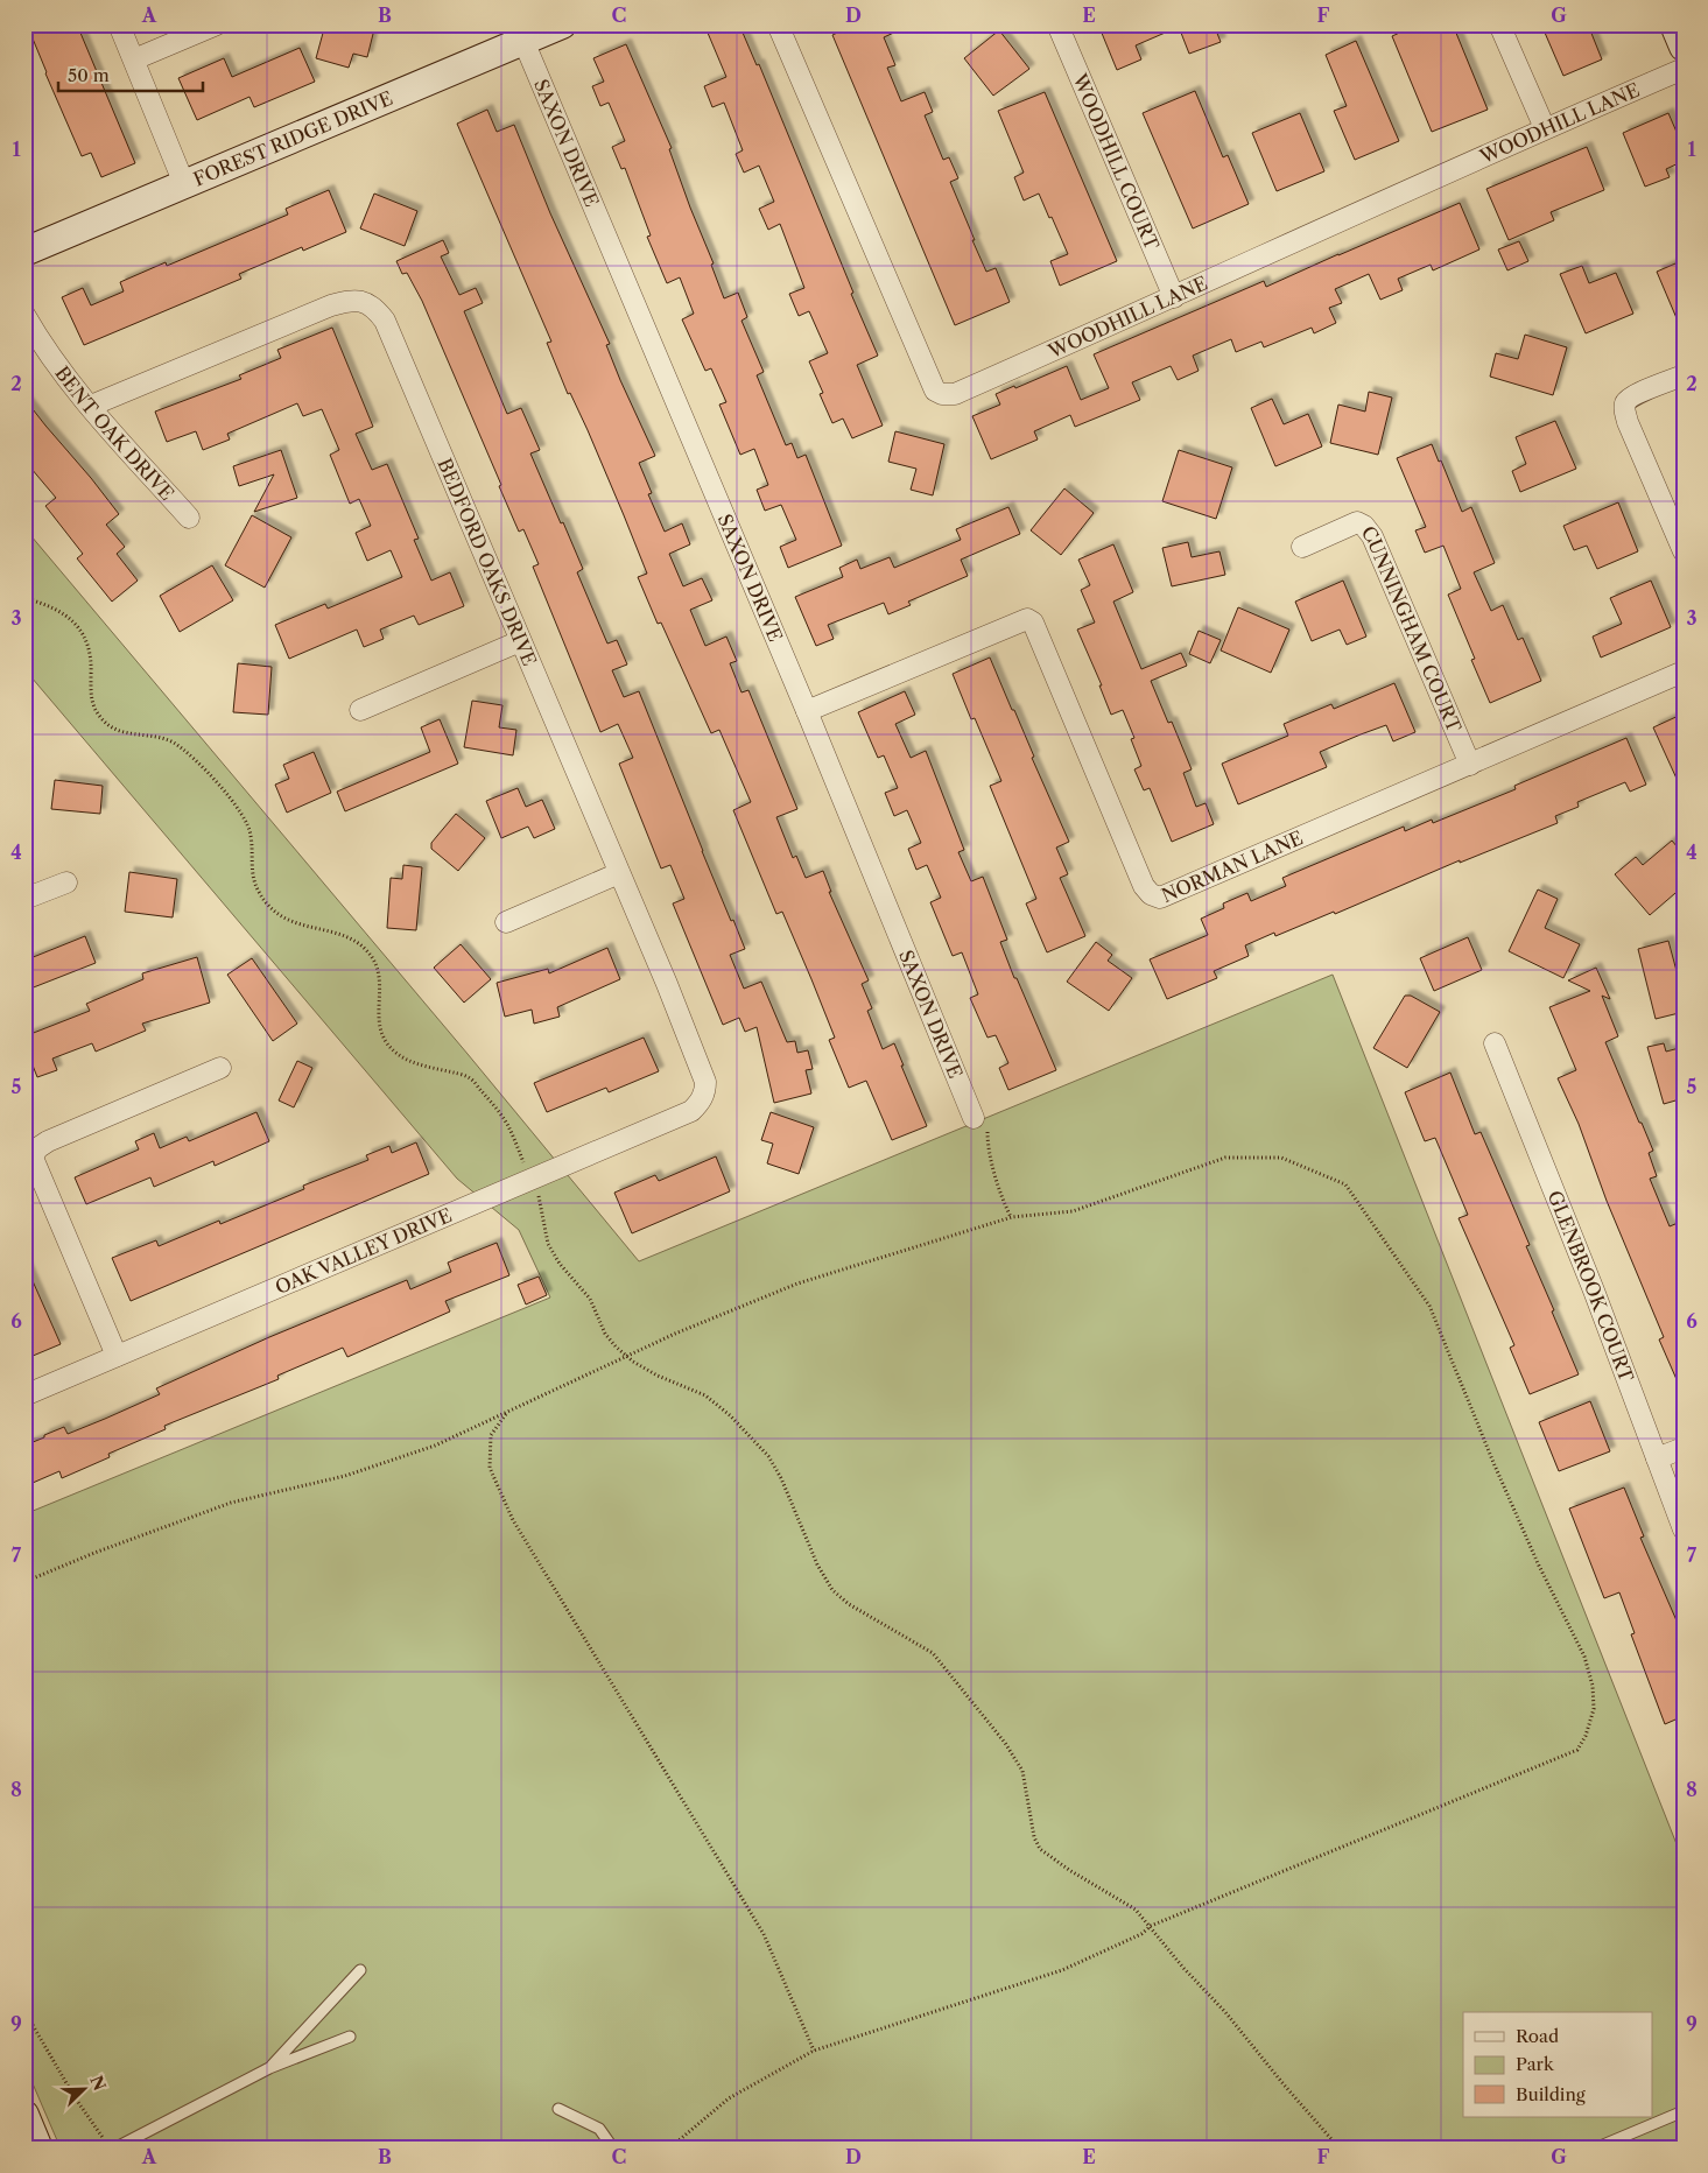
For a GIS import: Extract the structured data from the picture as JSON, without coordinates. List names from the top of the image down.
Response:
{
  "streets": {
    "main road": ["FOREST RIDGE DRIVE"],
    "street": [
      "WOODHILL LANE",
      "SAXON DRIVE",
      "WOODHILL COURT",
      "BENT OAK DRIVE",
      "BEDFORD OAKS DRIVE",
      "CUNNINGHAM COURT",
      "NORMAN LANE",
      "OAK VALLEY DRIVE",
      "GLENBROOK COURT"
    ]
  },
  "crossings": [
    ["WOODHILL LANE", "WOODHILL COURT"],
    ["FOREST RIDGE DRIVE", "SAXON DRIVE"],
    ["SAXON DRIVE", "NORMAN LANE"],
    ["BENT OAK DRIVE", "BEDFORD OAKS DRIVE"],
    ["BEDFORD OAKS DRIVE", "OAK VALLEY DRIVE"],
    ["CUNNINGHAM COURT", "NORMAN LANE"]
  ],
  "legend": ["Road", "Park", "Building"],
  "scale_bar": "50 m",
  "north": "top right",
  "grid": {
    "columns": [
      "A",
      "B",
      "C",
      "D",
      "E",
      "F",
      "G"
    ],
    "rows": [
      "1",
      "2",
      "3",
      "4",
      "5",
      "6",
      "7",
      "8",
      "9"
    ]
  }
}
